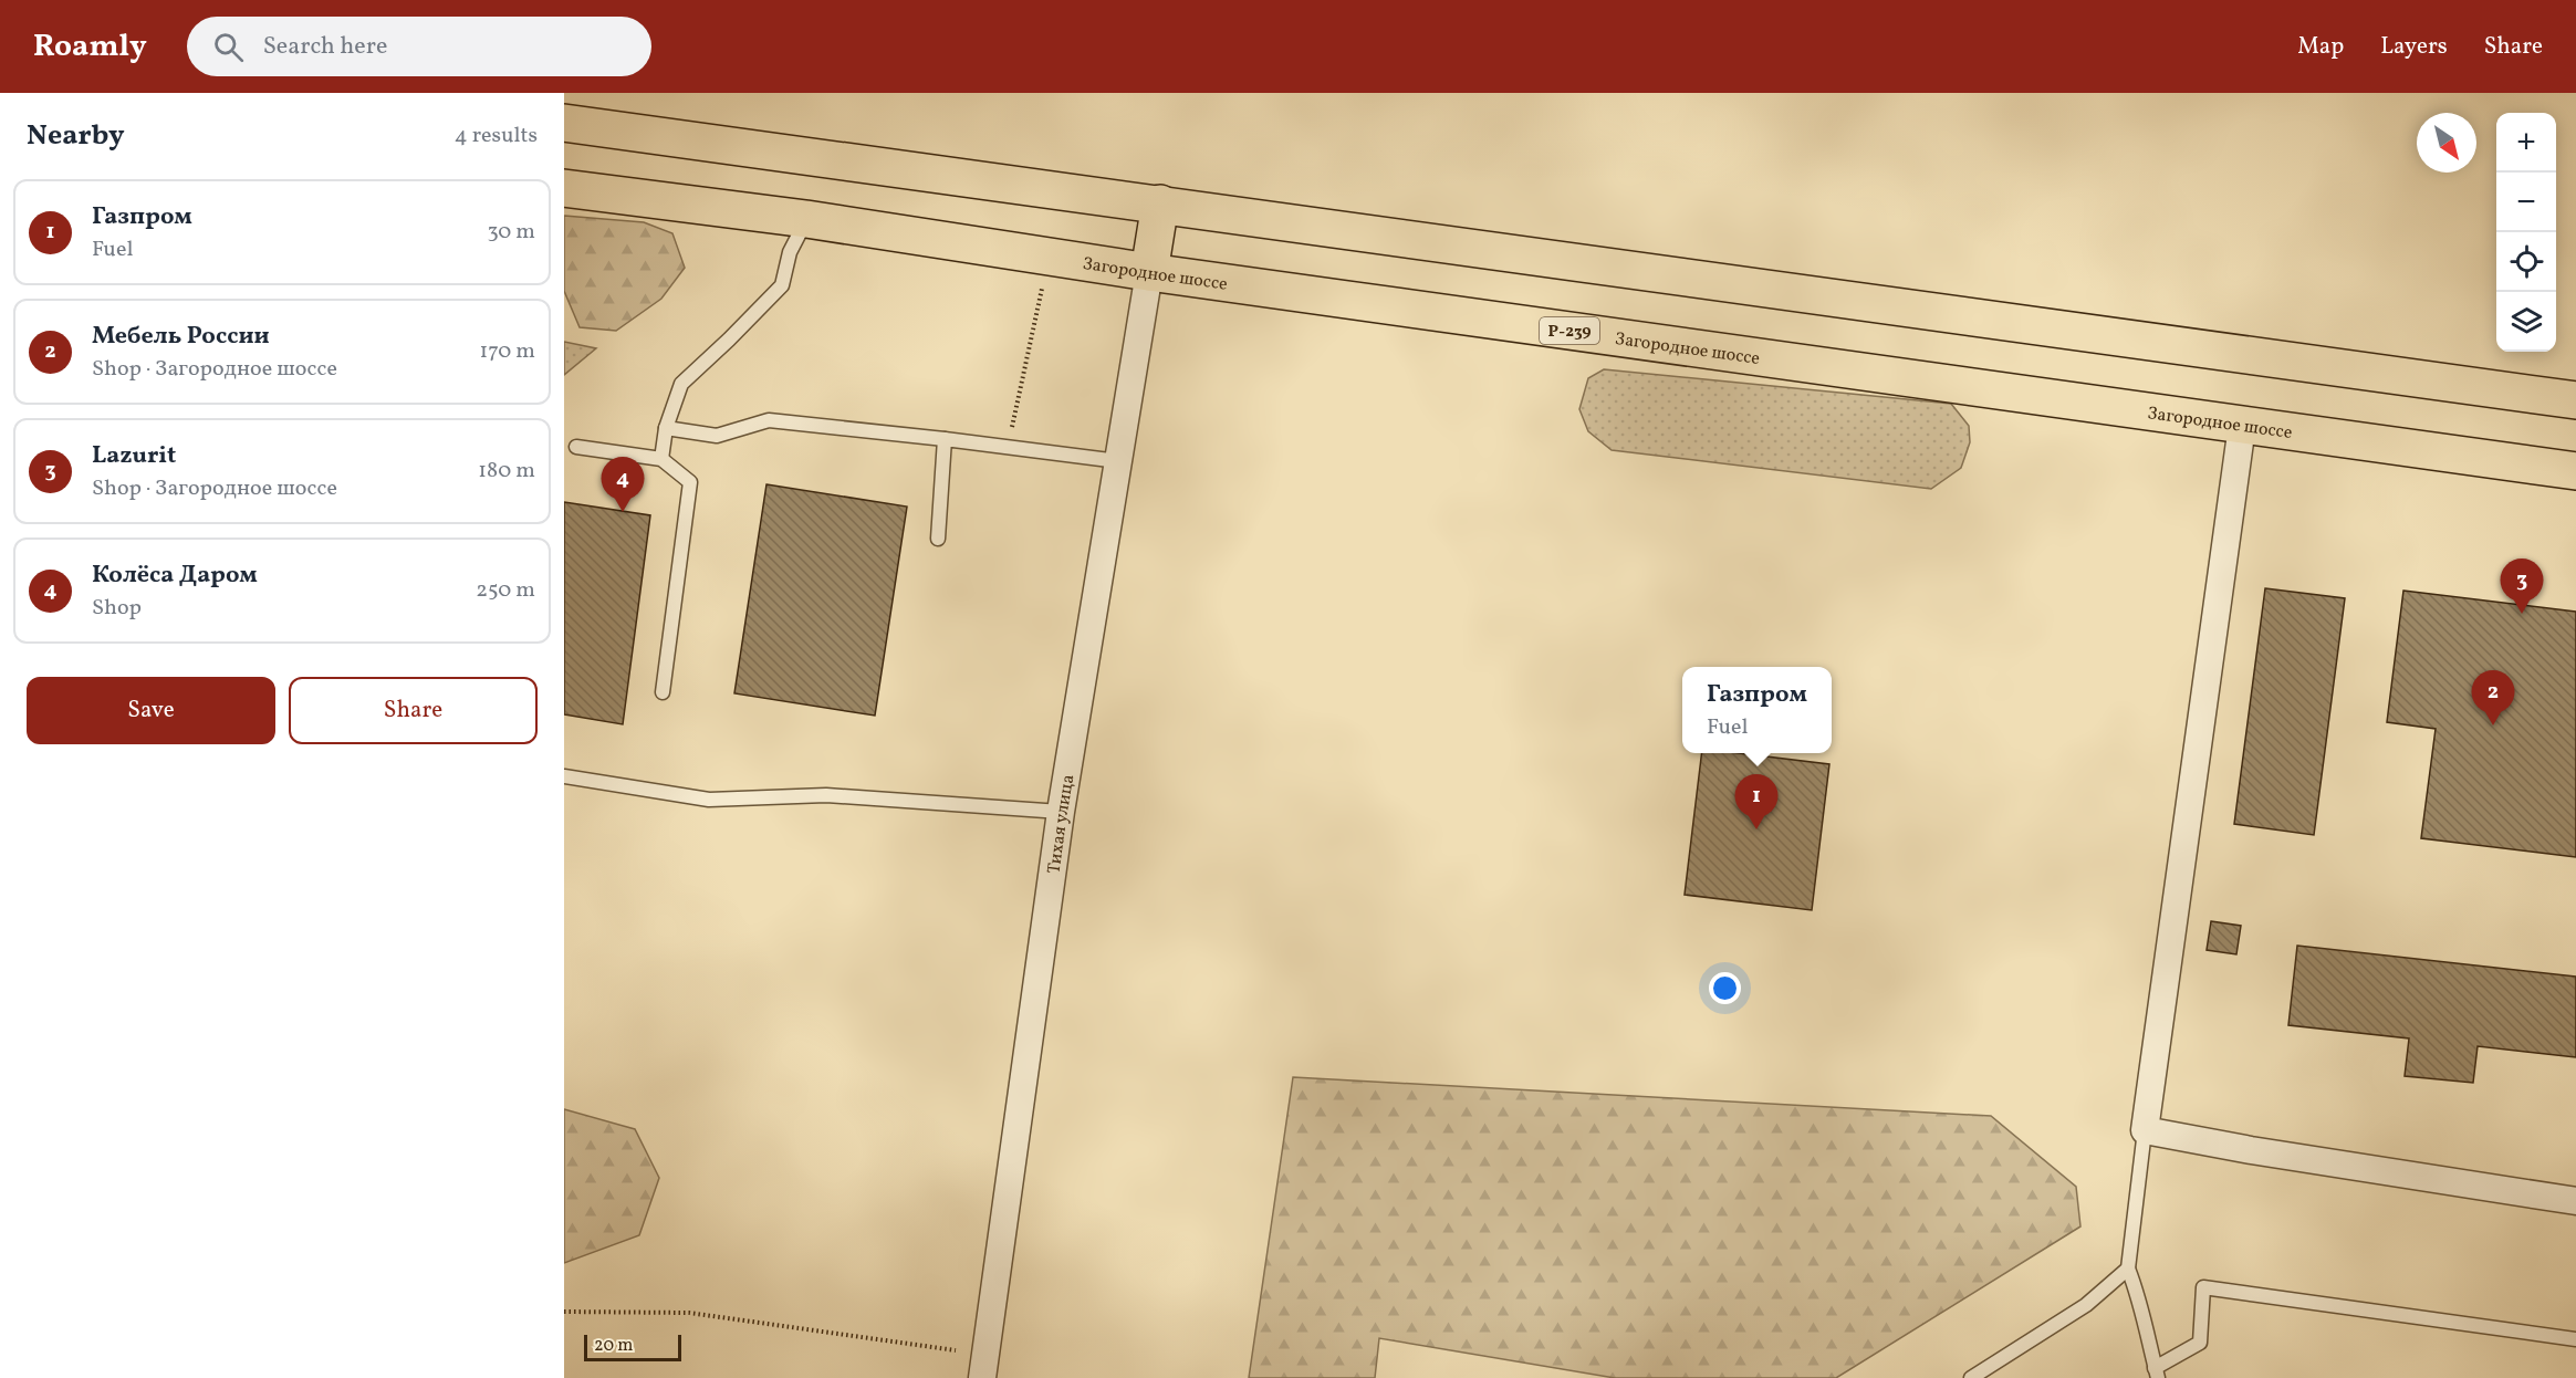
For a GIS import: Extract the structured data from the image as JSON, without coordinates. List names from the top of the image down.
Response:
{
  "streets": {
    "highway": ["Загородное шоссе", "Р-239"],
    "street": ["Тихая улица"]
  },
  "crossings": [
    ["Загородное шоссе", "Тихая улица"]
  ],
  "scale_bar": "20 m",
  "north": "bottom right",
  "page": {
    "header": "Roamly",
    "search": "Search here",
    "nav": ["Map", "Layers", "Share"],
    "heading": ["Nearby", "4 results"],
    "map_buttons": ["+", "−"],
    "list": [
      {
        "mark": "1",
        "name": "Газпром",
        "note": "Fuel",
        "value": "30 m"
      },
      {
        "mark": "2",
        "name": "Мебель России",
        "note": "Shop · Загородное шоссе",
        "value": "170 m"
      },
      {
        "mark": "3",
        "name": "Lazurit",
        "note": "Shop · Загородное шоссе",
        "value": "180 m"
      },
      {
        "mark": "4",
        "name": "Колёса Даром",
        "note": "Shop",
        "value": "250 m"
      }
    ],
    "pins": [
      "4",
      "3",
      "2",
      "1"
    ],
    "buttons": ["Save", "Share"],
    "popup": ["Газпром", "Fuel"],
    "scale": "20 m"
  }
}
